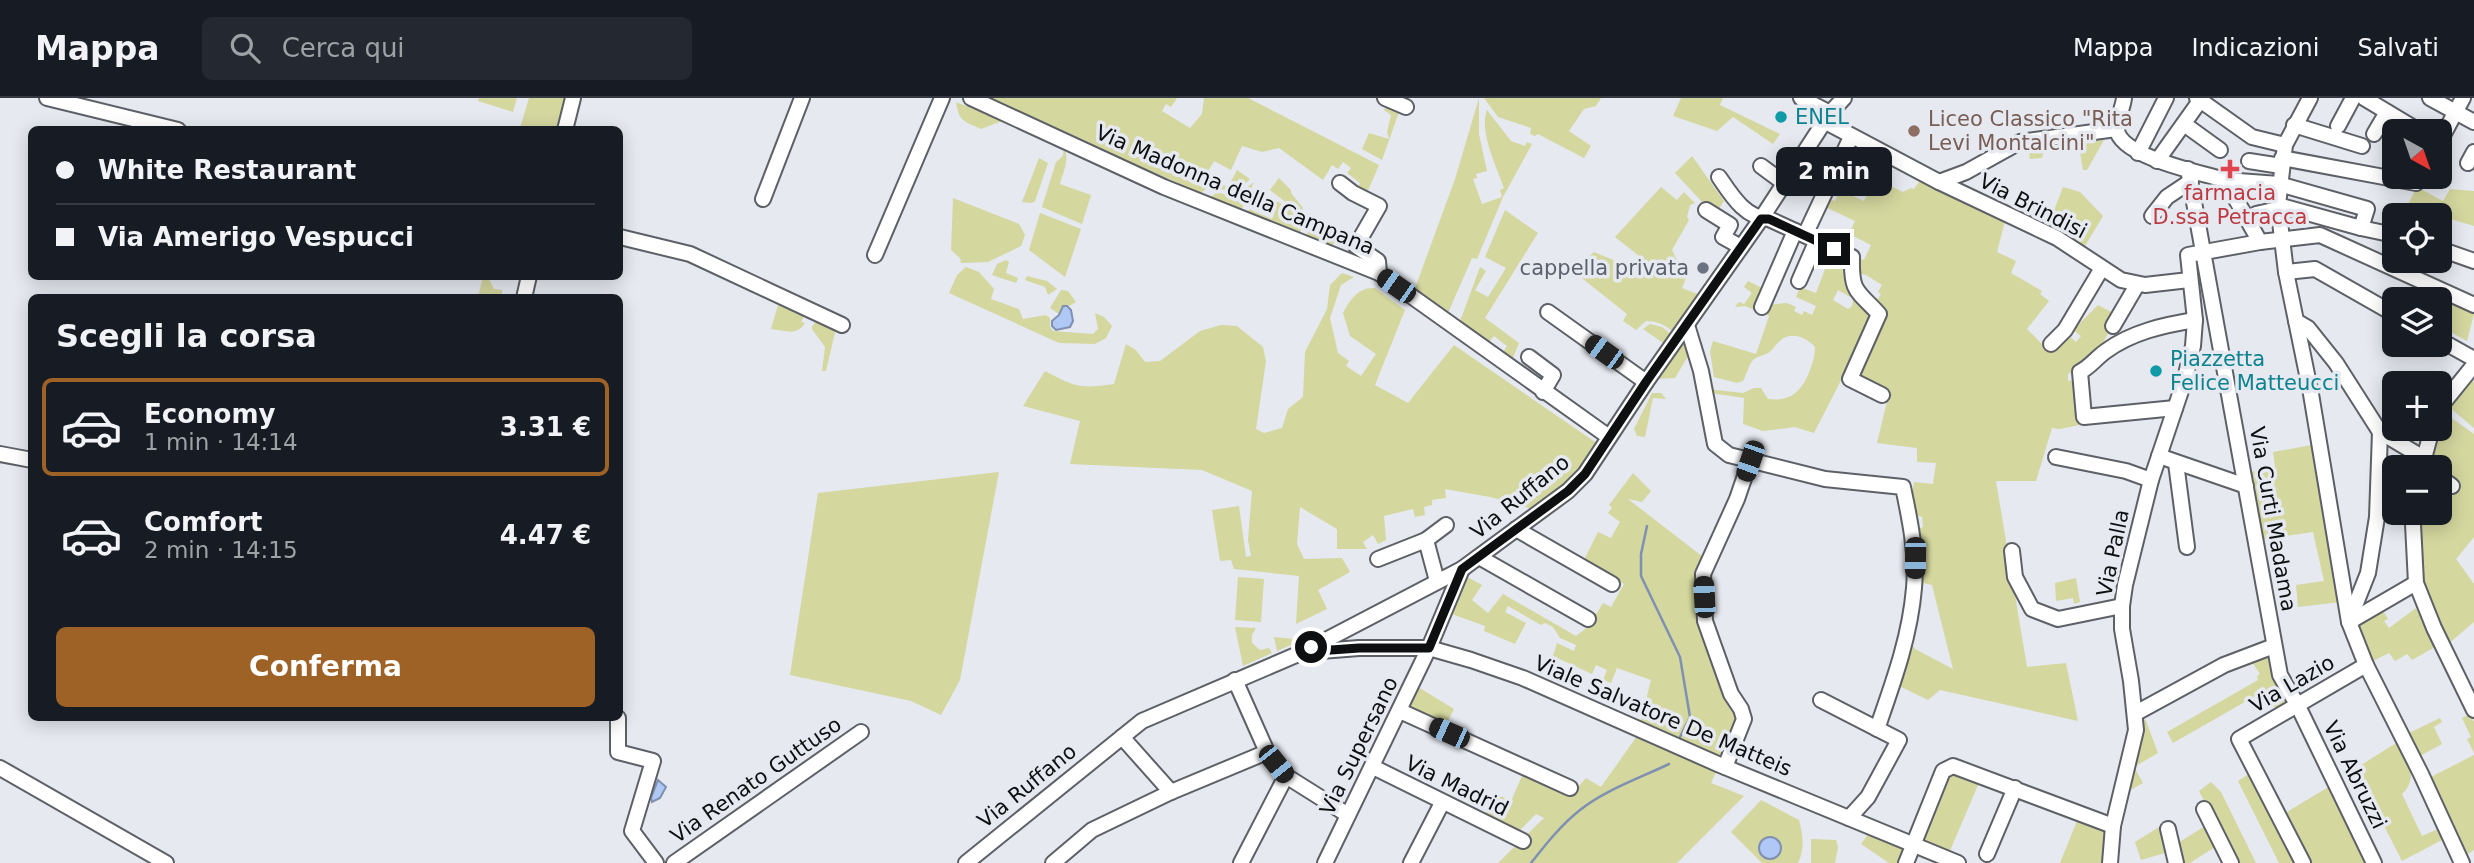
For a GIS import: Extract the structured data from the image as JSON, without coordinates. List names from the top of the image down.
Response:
{
  "streets": {
    "street": [
      "Via Madonna della Campana",
      "Via Brindisi",
      "Via Ruffano",
      "Via Curti Madama",
      "Via Palla",
      "Via Lazio",
      "Viale Salvatore De Matteis",
      "Via Supersano",
      "Via Abruzzi",
      "Via Renato Guttuso",
      "Via Madrid"
    ]
  },
  "crossings": [
    ["Via Madonna della Campana", "Via Ruffano"],
    ["Via Brindisi", "Via Ruffano"],
    ["Via Ruffano", "Viale Salvatore De Matteis"],
    ["Via Ruffano", "Via Supersano"],
    ["Via Curti Madama", "Via Palla"],
    ["Via Curti Madama", "Via Lazio"],
    ["Via Curti Madama", "Via Abruzzi"],
    ["Via Lazio", "Via Abruzzi"],
    ["Viale Salvatore De Matteis", "Via Supersano"],
    ["Via Supersano", "Via Madrid"]
  ],
  "places": {
    "other": [
      "ENEL",
      "Liceo Classico \"Rita Levi Montalcini\"",
      "cappella privata",
      "Piazzetta Felice Matteucci"
    ],
    "health": ["farmacia D.ssa Petracca"]
  },
  "north": "bottom right",
  "page": {
    "header": "Mappa",
    "search": "Cerca qui",
    "nav": ["Mappa", "Indicazioni", "Salvati"],
    "map_buttons": ["+", "−"],
    "banner": ["White Restaurant", "Via Amerigo Vespucci"],
    "bubble": "2 min",
    "heading": "Scegli la corsa",
    "list": [
      {
        "name": "Economy",
        "note": "1 min · 14:14",
        "value": "3.31 €"
      },
      {
        "name": "Comfort",
        "note": "2 min · 14:15",
        "value": "4.47 €"
      }
    ],
    "buttons": "Conferma"
  }
}
